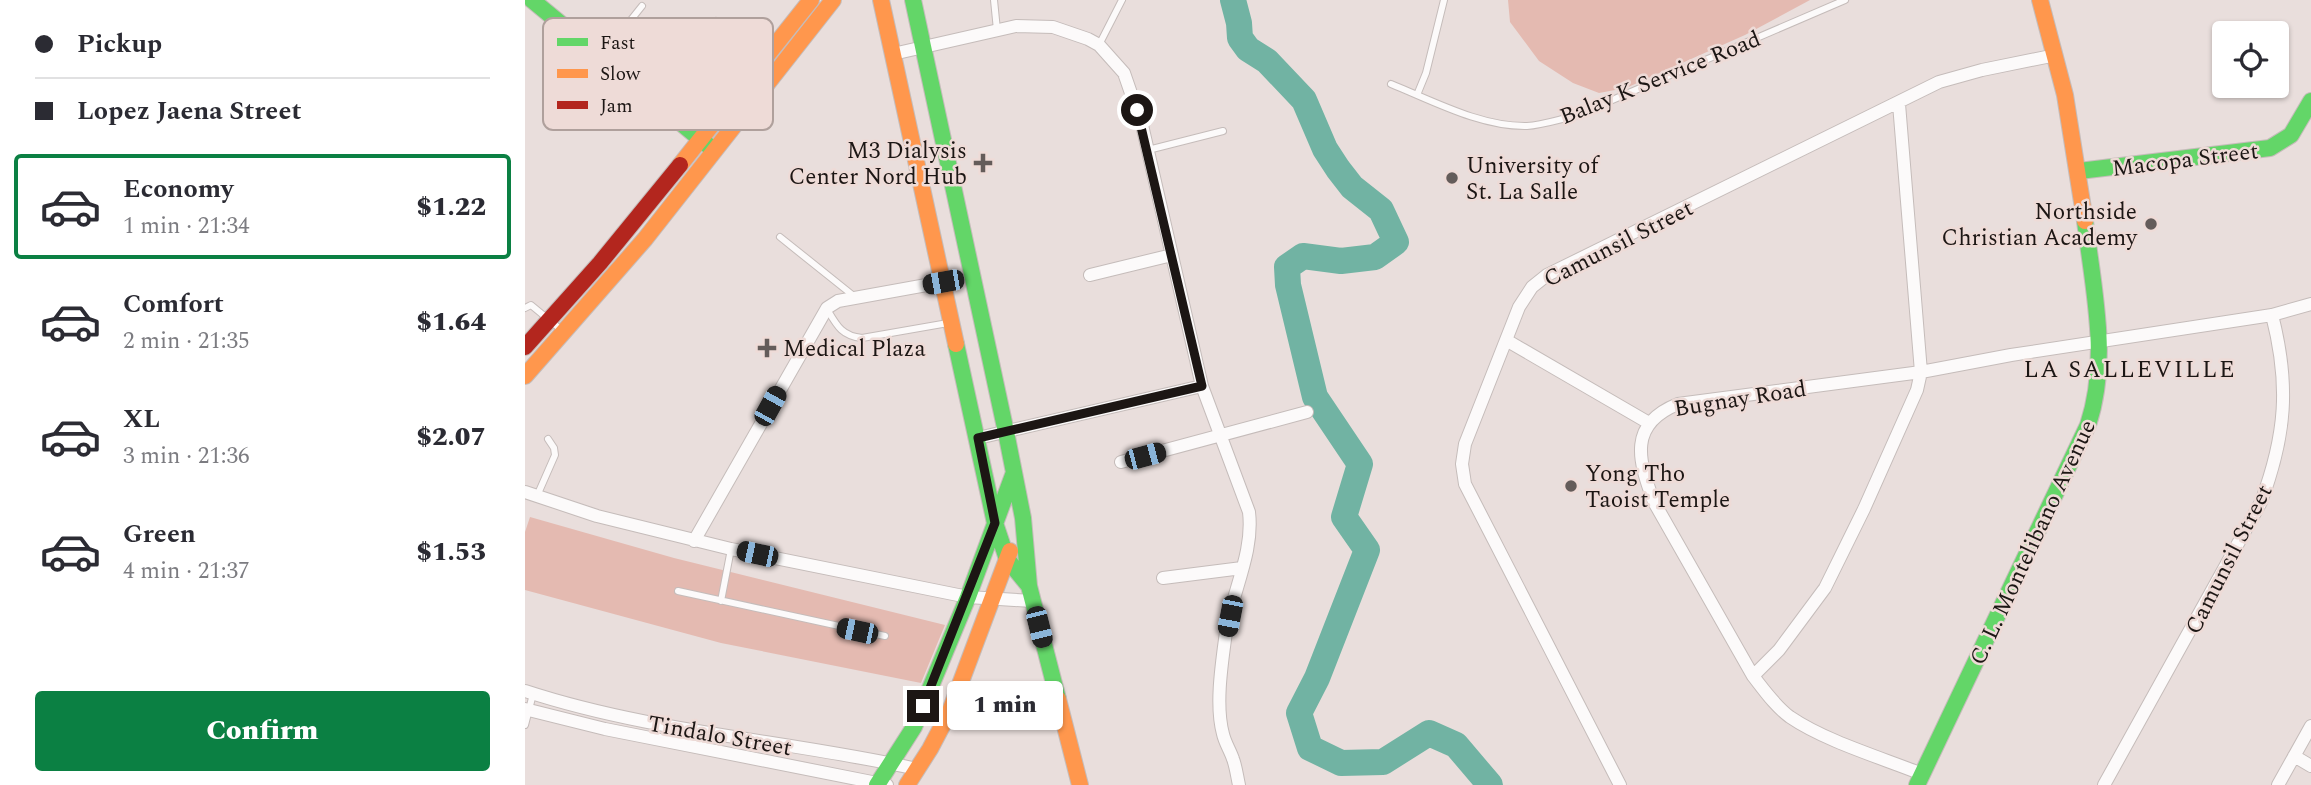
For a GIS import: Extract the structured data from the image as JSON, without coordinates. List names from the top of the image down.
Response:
{
  "streets": {
    "main road": ["Macopa Street", "C. L. Montelibano Avenue"],
    "street": ["Camunsil Street", "Bugnay Road", "Tindalo Street"],
    "lane": ["Balay K Service Road"]
  },
  "crossings": [
    ["Macopa Street", "C. L. Montelibano Avenue"],
    ["Camunsil Street", "Bugnay Road"],
    ["Camunsil Street", "C. L. Montelibano Avenue"],
    ["Bugnay Road", "C. L. Montelibano Avenue"]
  ],
  "districts": ["LA SALLEVILLE"],
  "places": {
    "health": ["M3 Dialysis Center Nord Hub", "Medical Plaza"],
    "other": ["University of St. La Salle", "Northside Christian Academy", "Yong Tho Taoist Temple"]
  },
  "legend": ["Fast", "Slow", "Jam"],
  "page": {
    "banner": ["Pickup", "Lopez Jaena Street"],
    "list": [
      {
        "name": "Economy",
        "note": "1 min · 21:34",
        "value": "$1.22"
      },
      {
        "name": "Comfort",
        "note": "2 min · 21:35",
        "value": "$1.64"
      },
      {
        "name": "XL",
        "note": "3 min · 21:36",
        "value": "$2.07"
      },
      {
        "name": "Green",
        "note": "4 min · 21:37",
        "value": "$1.53"
      }
    ],
    "buttons": "Confirm",
    "bubble": "1 min"
  }
}
